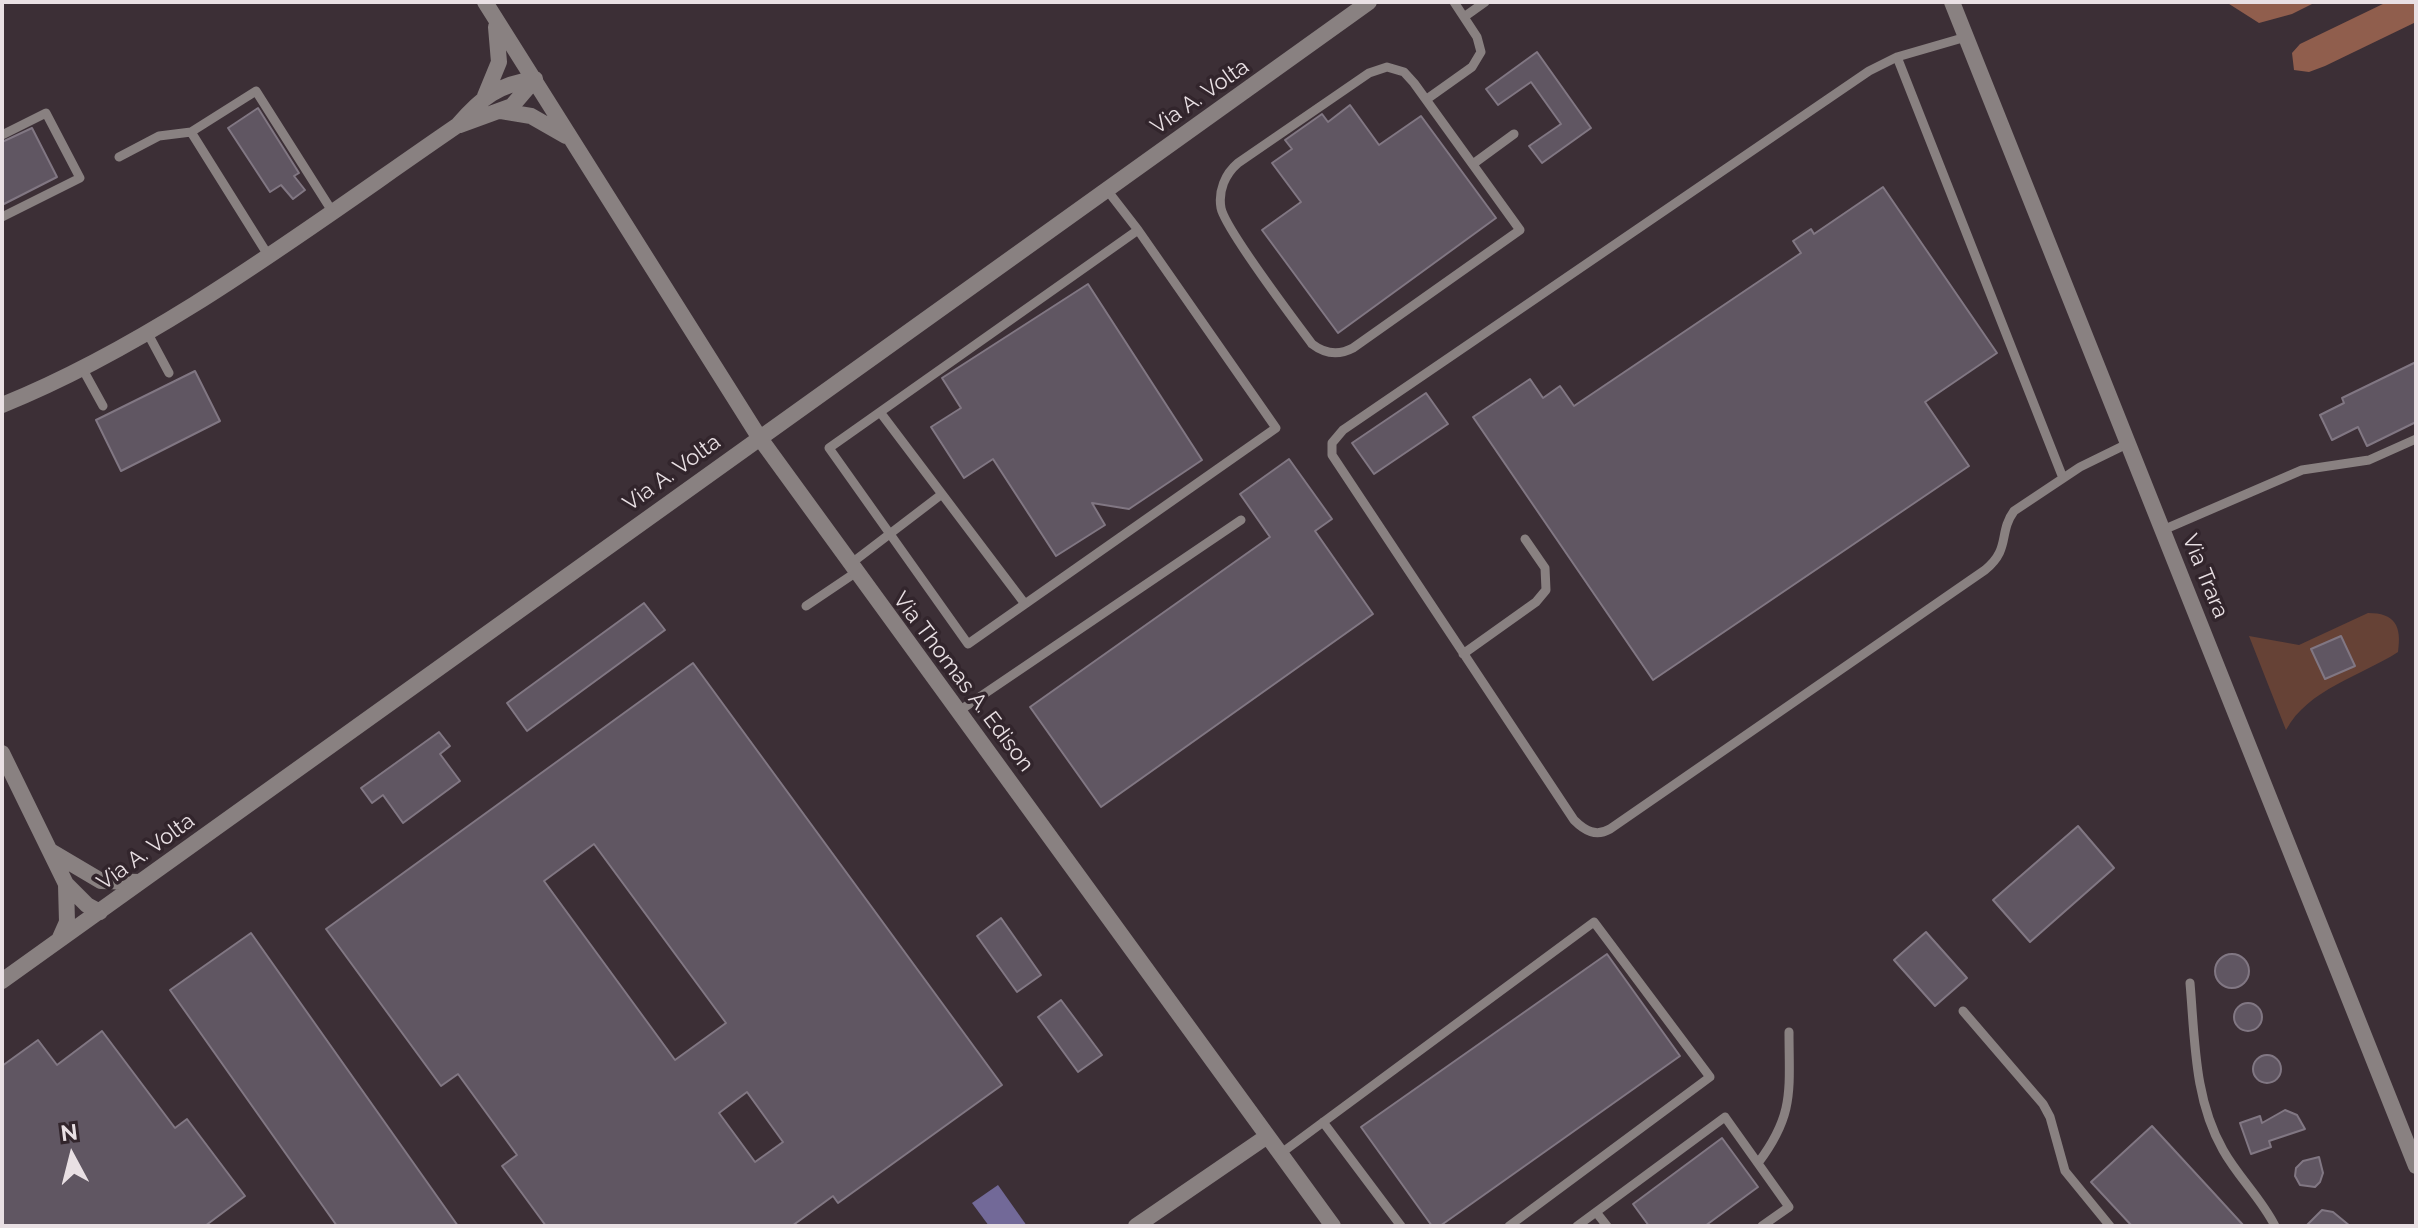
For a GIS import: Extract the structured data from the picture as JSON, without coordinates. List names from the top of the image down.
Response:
{
  "streets": {
    "street": ["Via A. Volta", "Via Trara", "Via Thomas A. Edison"]
  },
  "crossings": [
    ["Via A. Volta", "Via Thomas A. Edison"]
  ],
  "north": "top"
}
